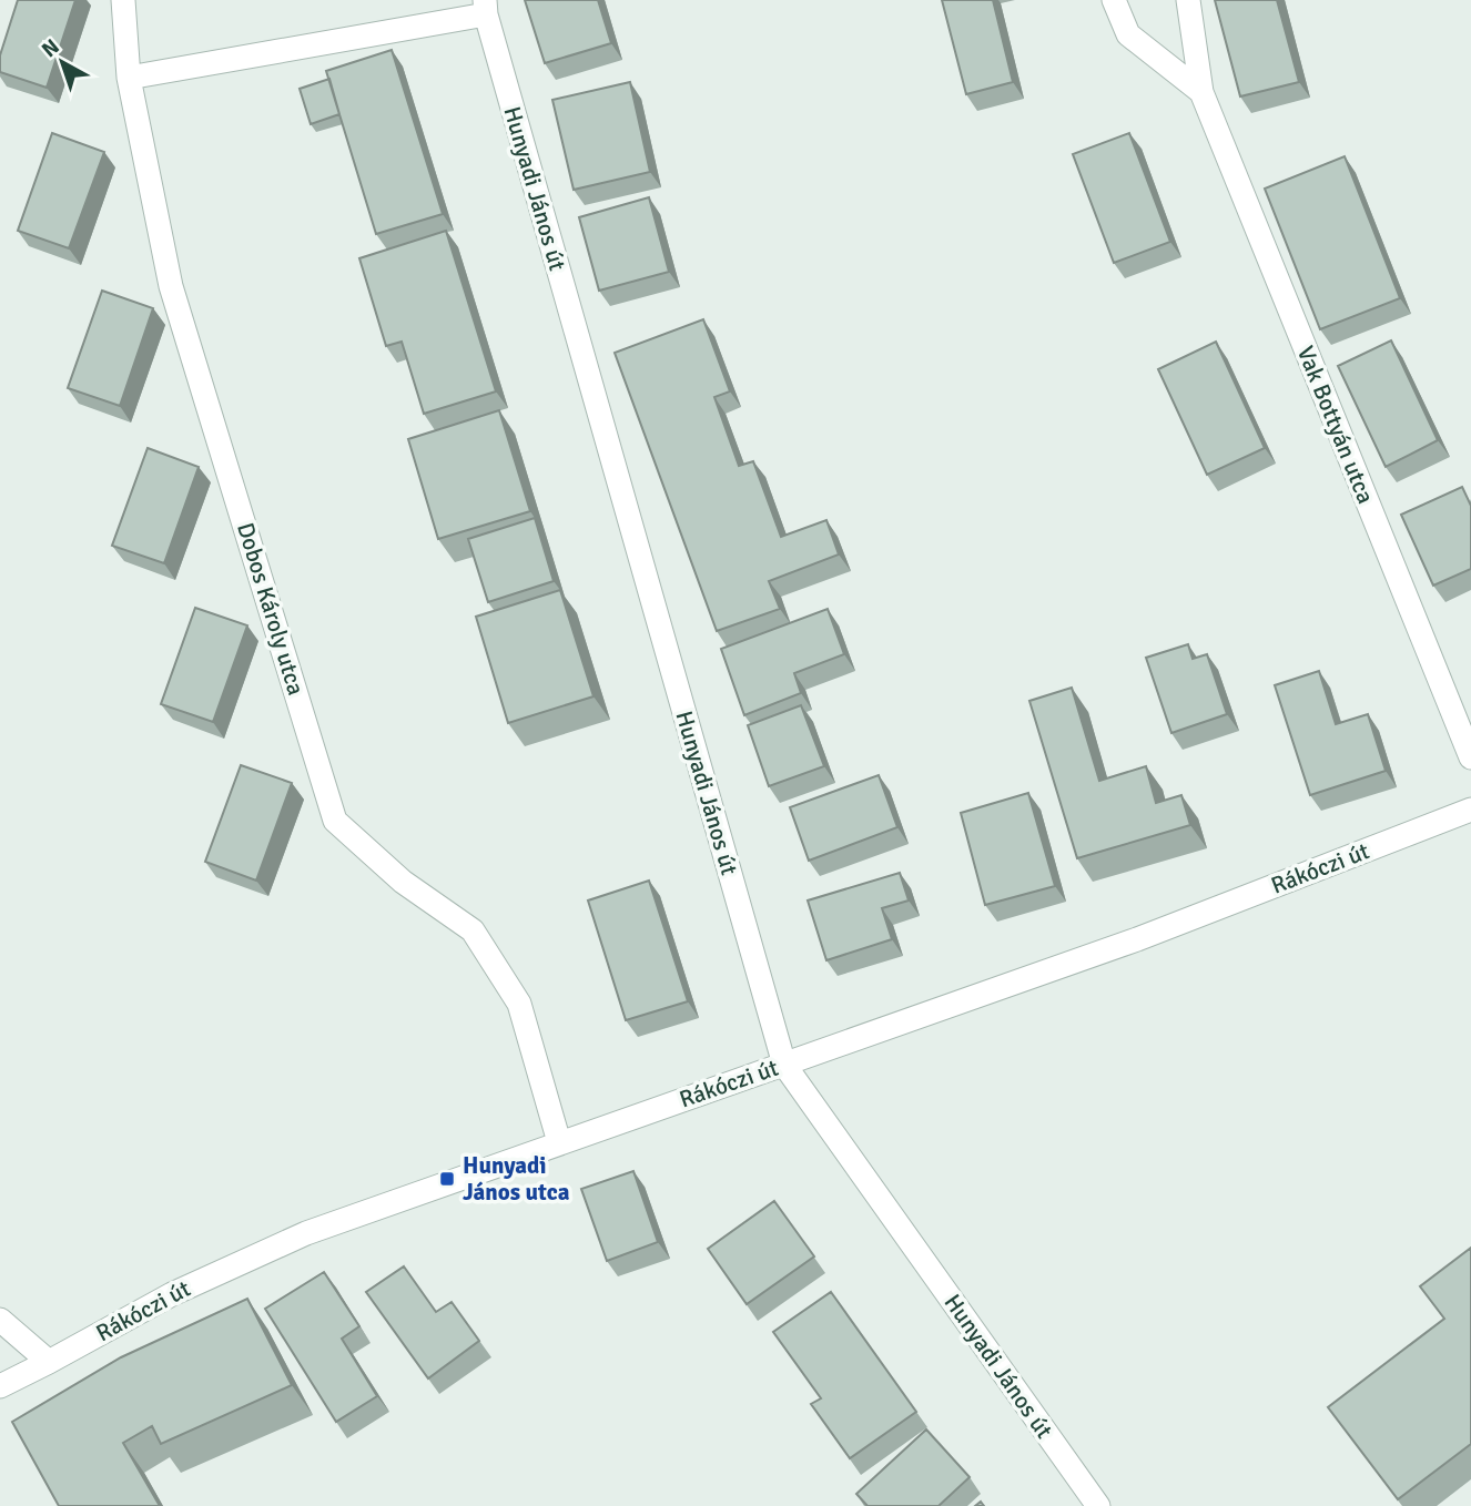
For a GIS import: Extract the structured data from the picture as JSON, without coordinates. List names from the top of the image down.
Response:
{
  "streets": {
    "street": [
      "Hunyadi János út",
      "Vak Bottyán utca",
      "Dobos Károly utca",
      "Rákóczi út"
    ]
  },
  "crossings": [
    ["Hunyadi János út", "Rákóczi út"],
    ["Dobos Károly utca", "Rákóczi út"]
  ],
  "places": {
    "transit": ["Hunyadi János utca"]
  },
  "north": "top left"
}
